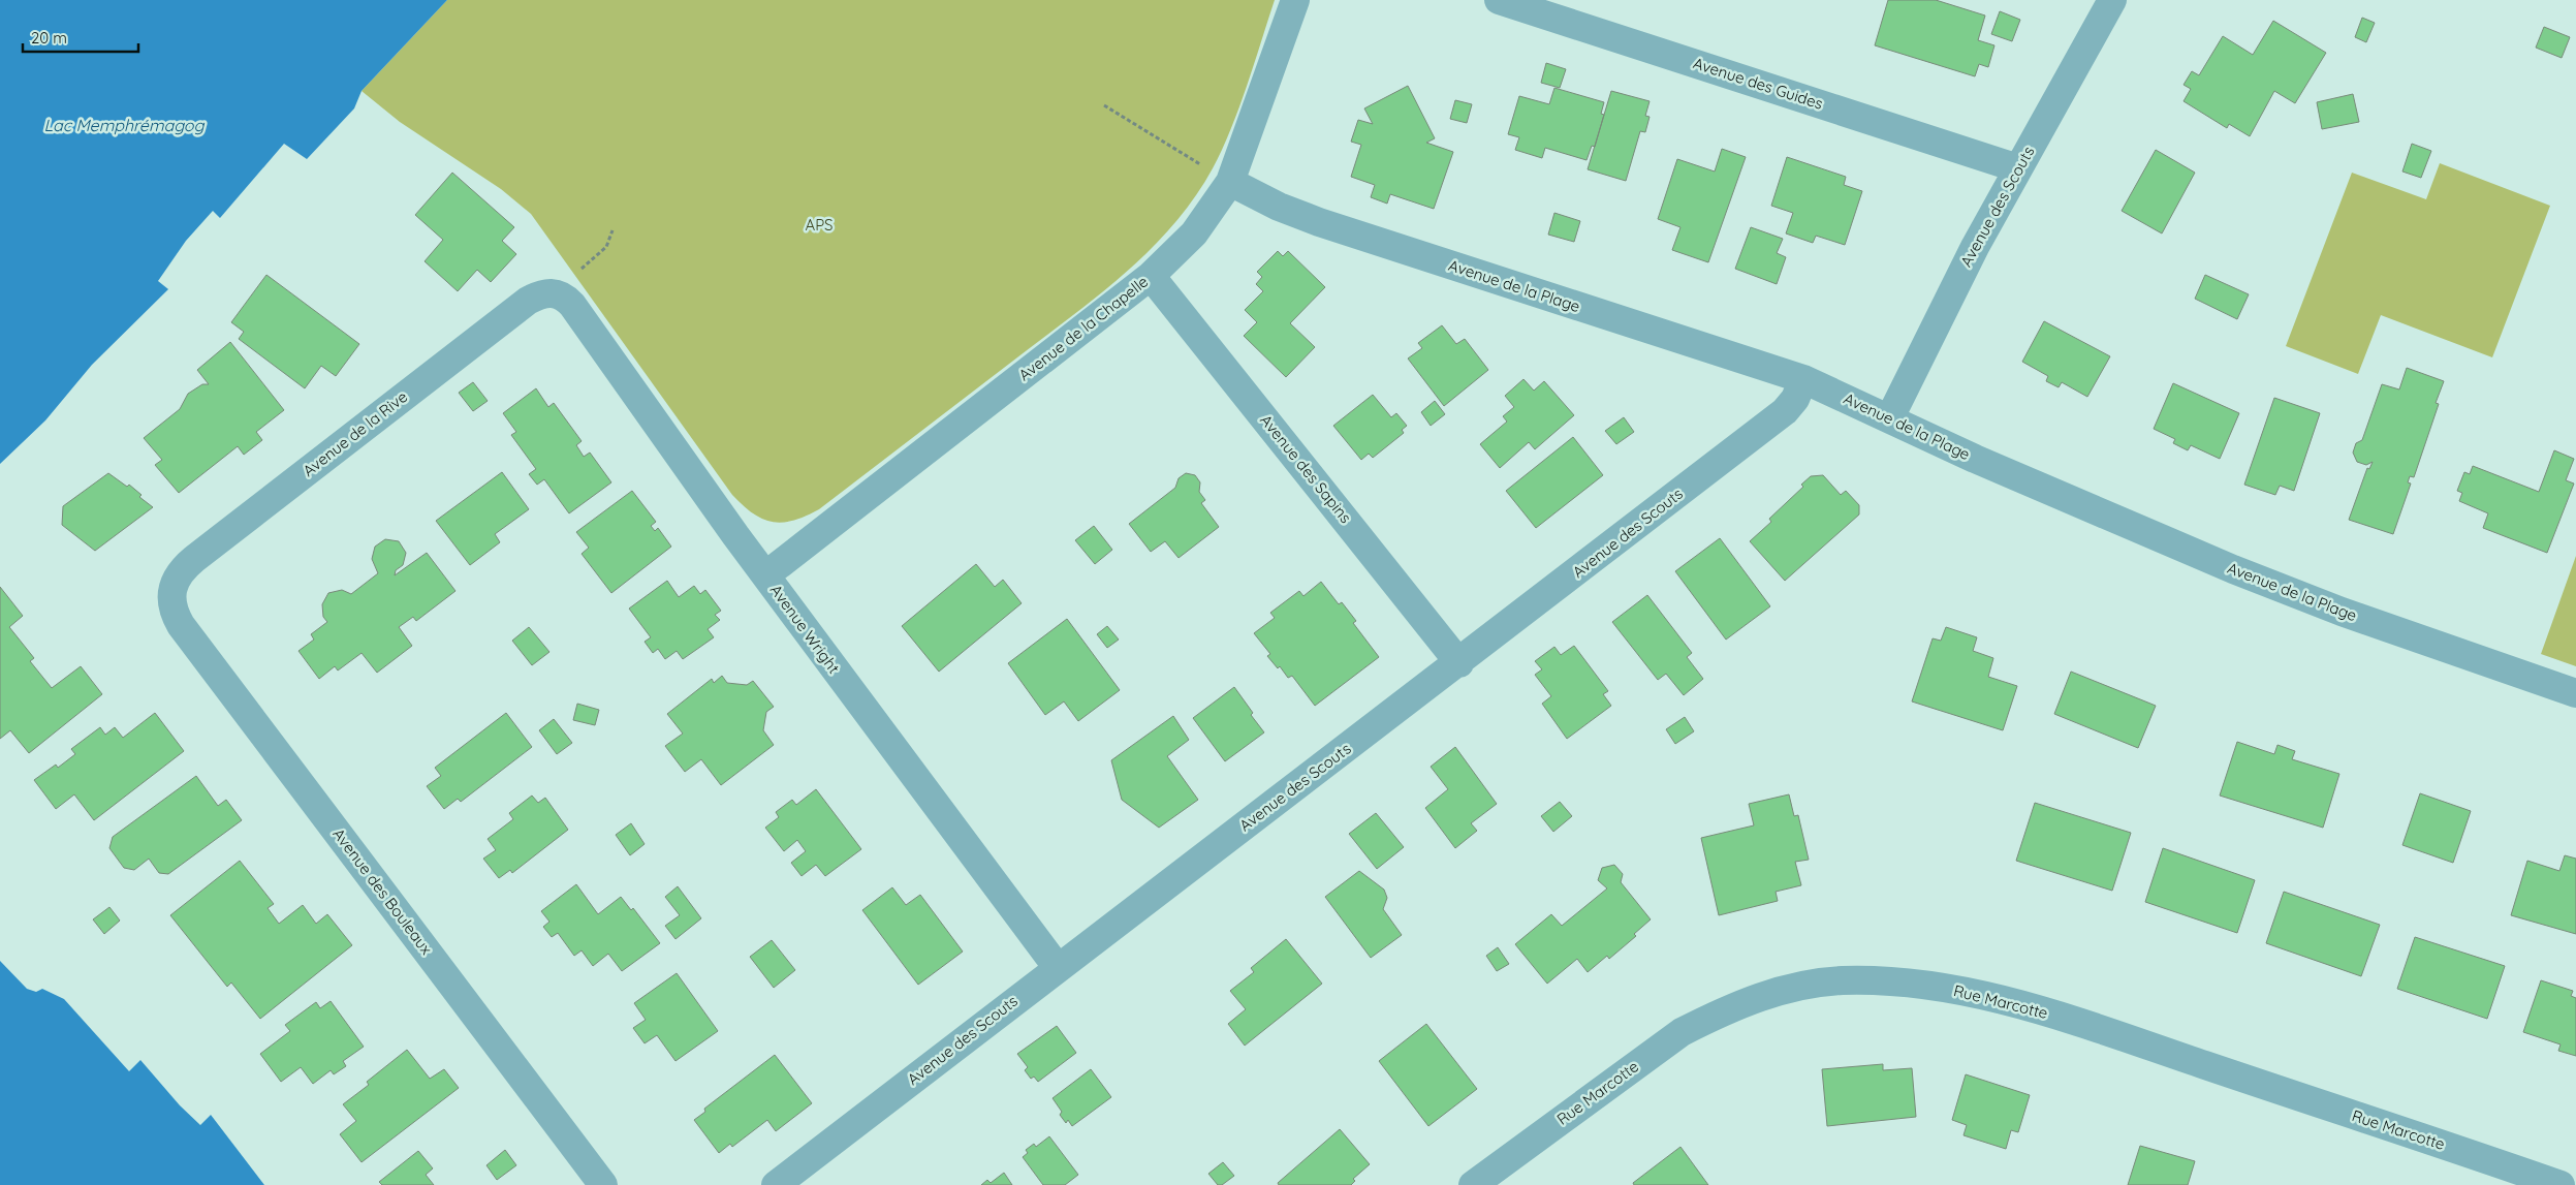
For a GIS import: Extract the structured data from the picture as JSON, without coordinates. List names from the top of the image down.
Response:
{
  "streets": {
    "street": [
      "Avenue des Guides",
      "Avenue des Scouts",
      "Avenue de la Plage",
      "Avenue de la Chapelle",
      "Avenue de la Rive",
      "Avenue des Sapins",
      "Avenue Wright",
      "Avenue des Bouleaux",
      "Rue Marcotte"
    ]
  },
  "crossings": [
    ["Avenue des Guides", "Avenue des Scouts"],
    ["Avenue des Scouts", "Avenue de la Plage"],
    ["Avenue des Scouts", "Avenue des Sapins"],
    ["Avenue des Scouts", "Avenue Wright"],
    ["Avenue de la Plage", "Avenue de la Chapelle"],
    ["Avenue de la Chapelle", "Avenue des Sapins"],
    ["Avenue de la Chapelle", "Avenue Wright"],
    ["Avenue de la Rive", "Avenue Wright"],
    ["Avenue de la Rive", "Avenue des Bouleaux"]
  ],
  "water": ["Lac Memphrémagog"],
  "parks": ["APS"],
  "scale_bar": "20 m"
}
